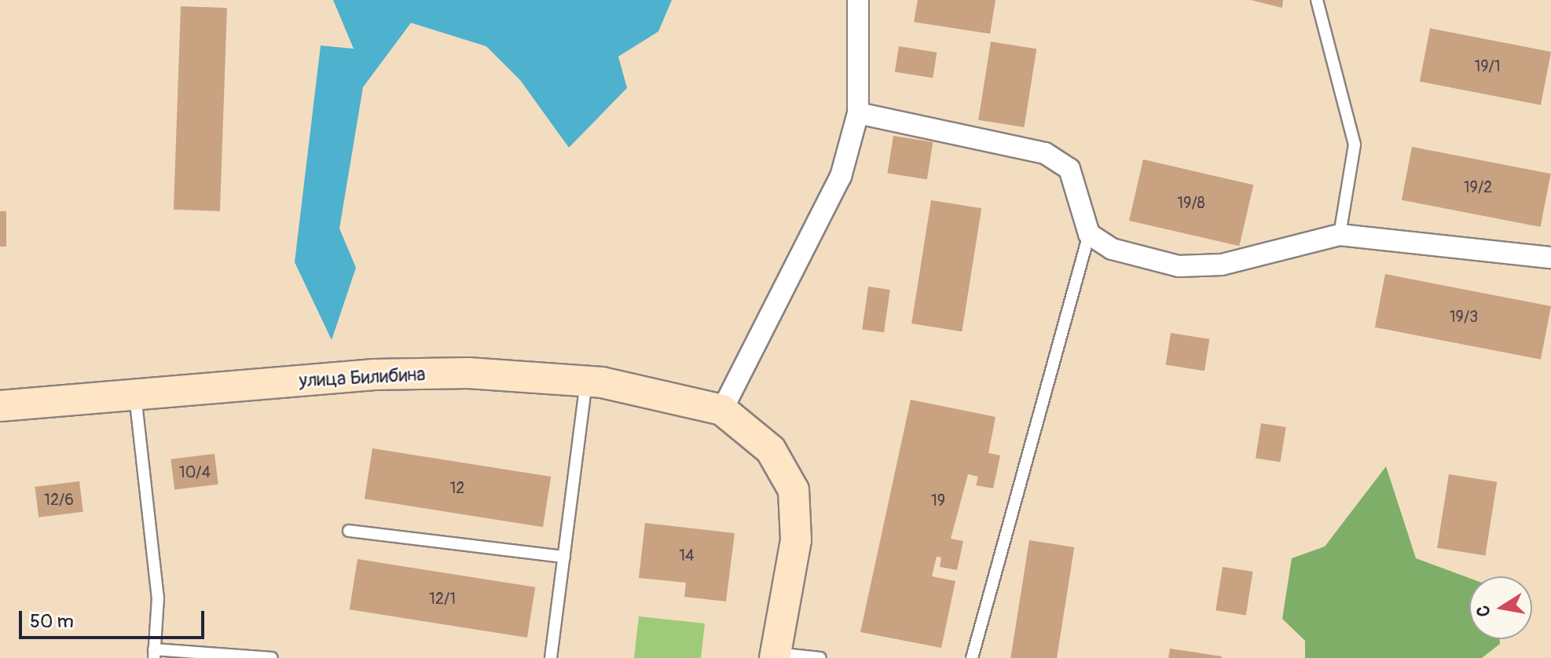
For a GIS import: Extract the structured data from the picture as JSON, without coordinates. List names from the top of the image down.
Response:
{
  "streets": {
    "main road": ["улица Билибина"]
  },
  "house_numbers": [
    "19/1",
    "19/2",
    "19/8",
    "19/3",
    "10/4",
    "12",
    "12/6",
    "19",
    "14",
    "12/1"
  ],
  "scale_bar": "50 m",
  "north": "left"
}
